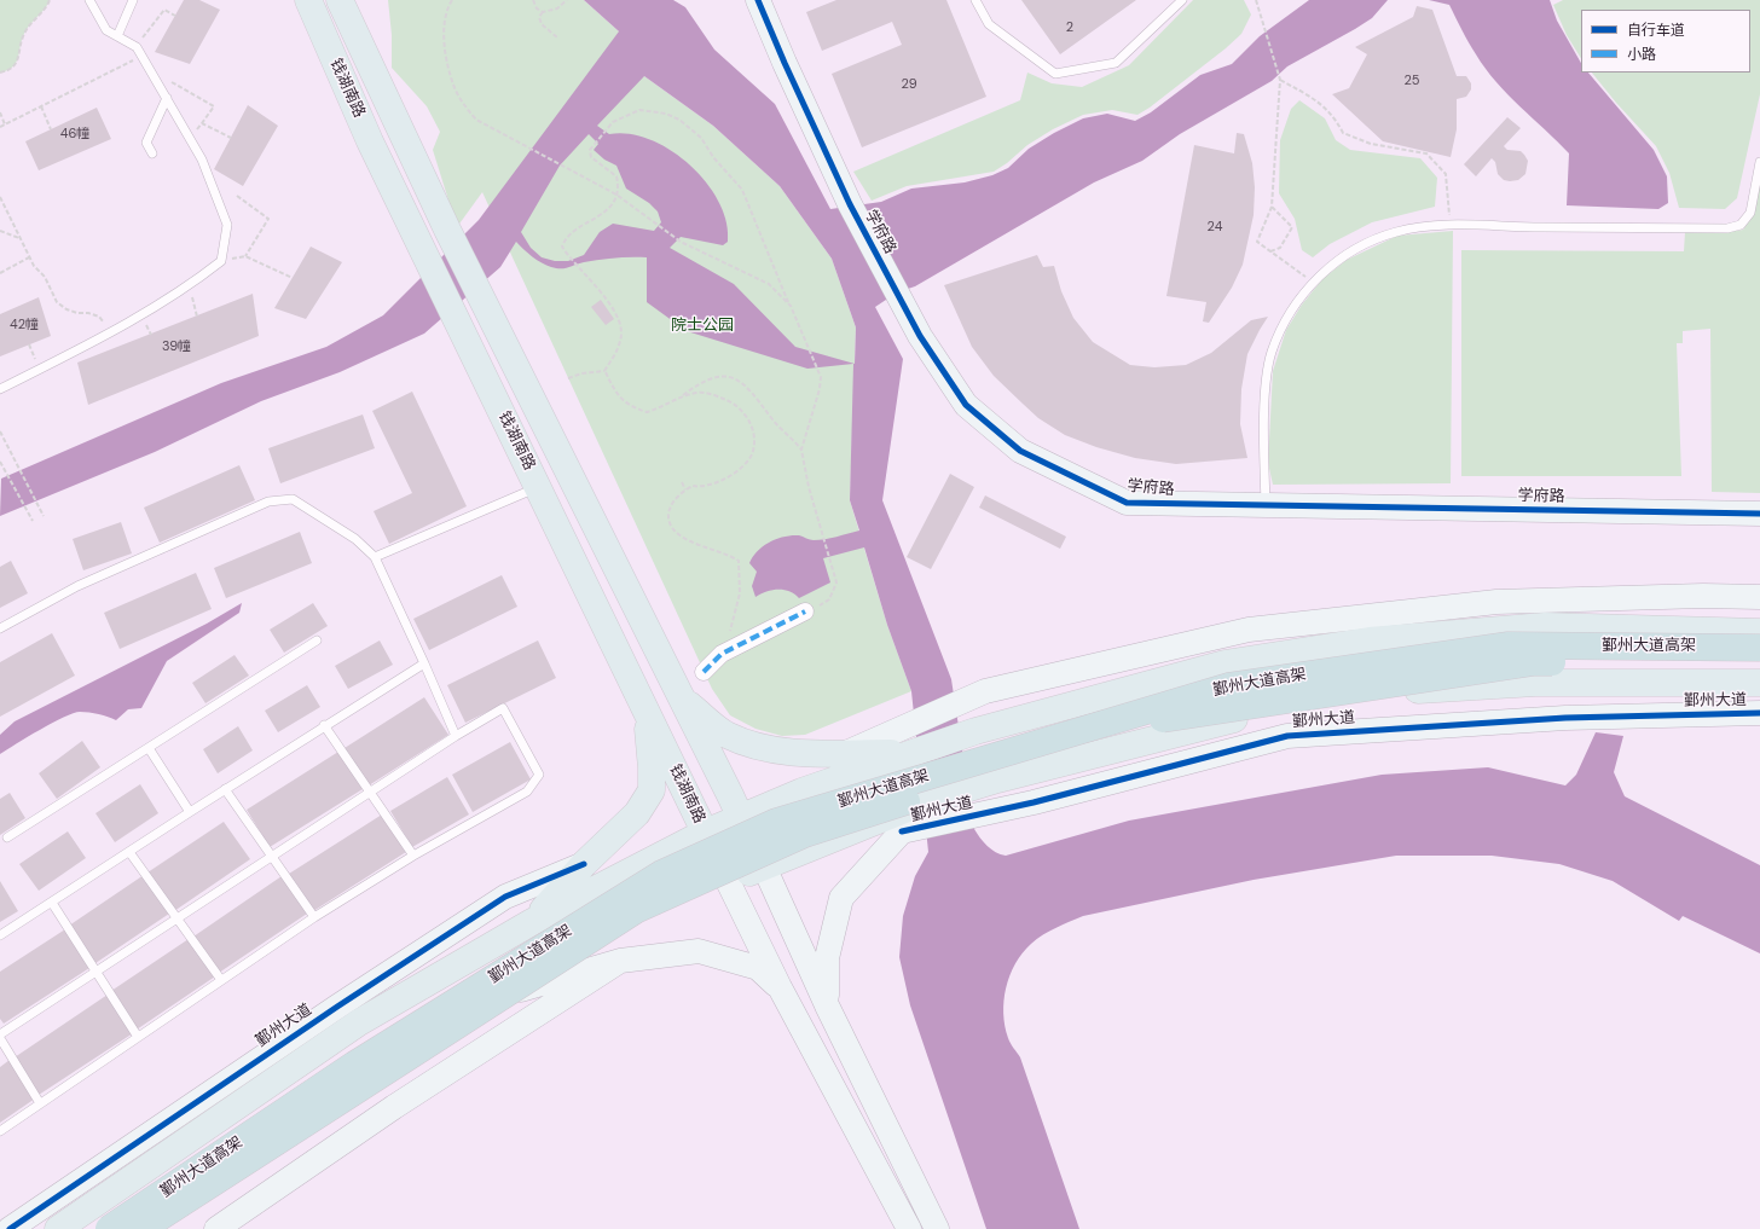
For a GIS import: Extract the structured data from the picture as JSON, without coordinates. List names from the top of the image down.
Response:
{
  "streets": {
    "highway": ["鄞州大道高架"],
    "main road": ["钱湖南路", "鄞州大道"],
    "street": ["学府路"]
  },
  "crossings": [
    ["钱湖南路", "鄞州大道"]
  ],
  "parks": ["院士公园"],
  "house_numbers": [
    "2",
    "25",
    "29",
    "46幢",
    "24",
    "42幢",
    "39幢"
  ],
  "legend": ["自行车道", "小路"]
}
